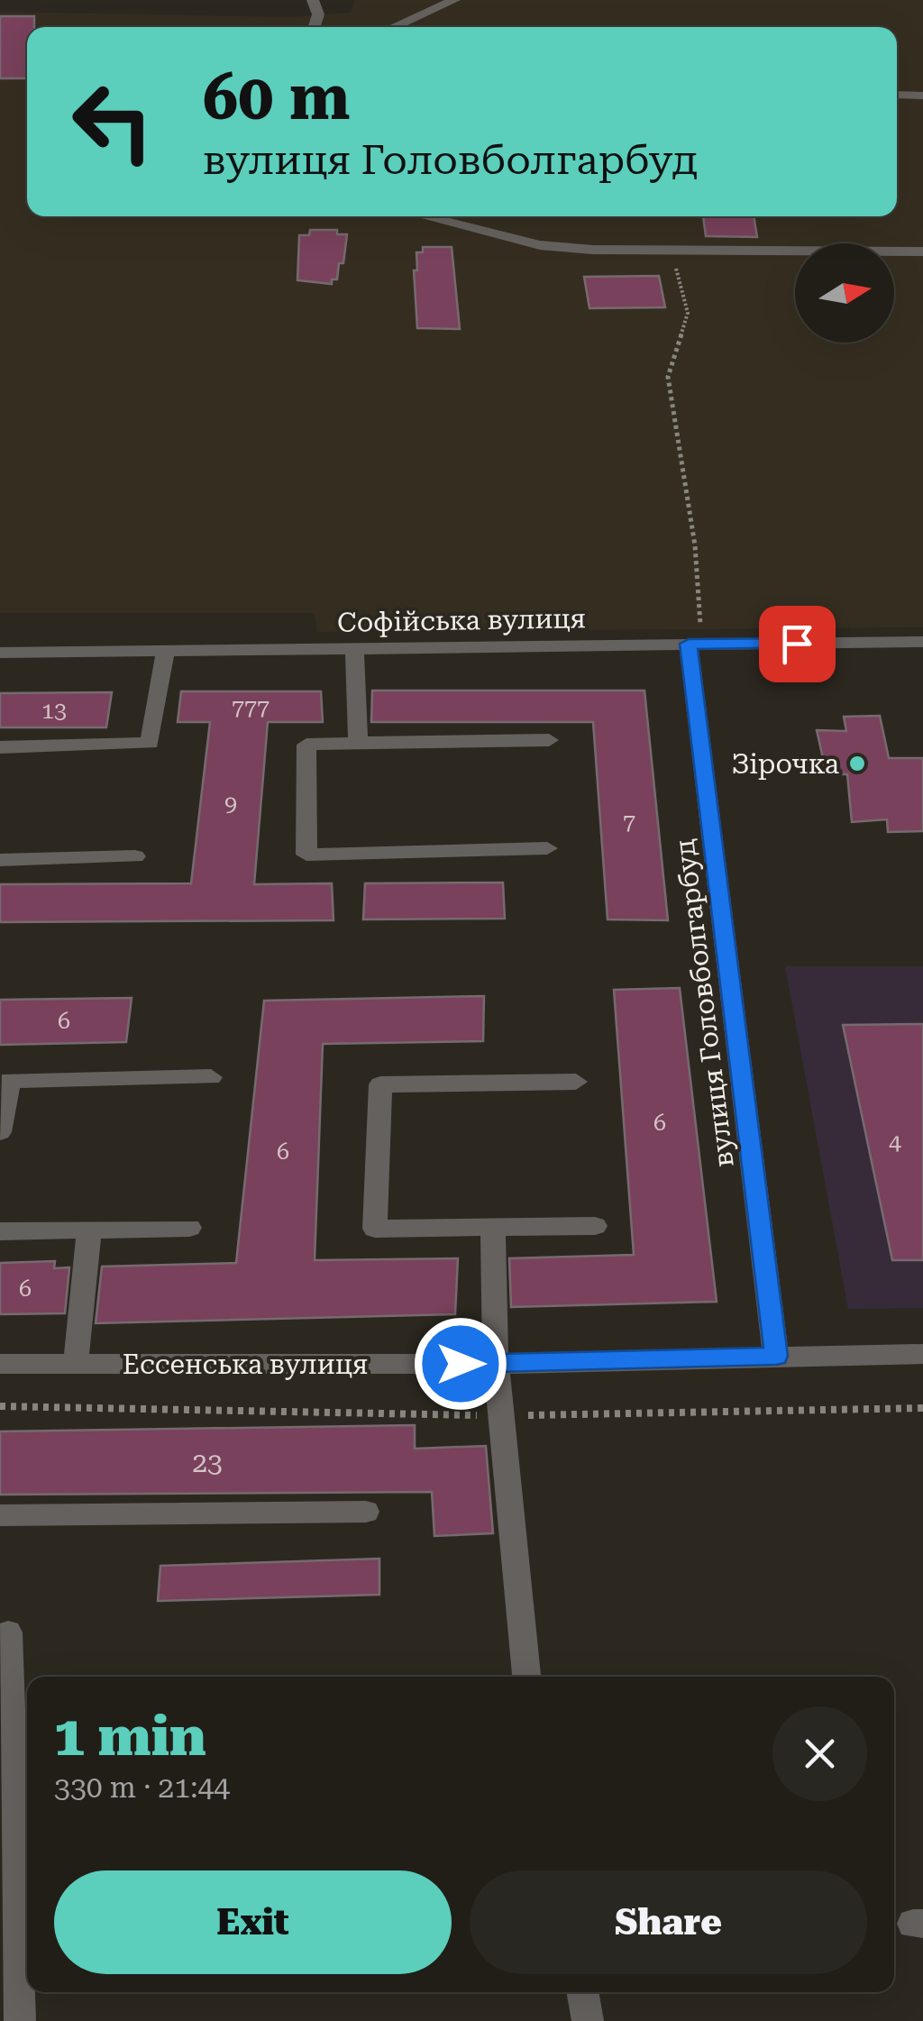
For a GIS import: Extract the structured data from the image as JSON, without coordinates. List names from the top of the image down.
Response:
{
  "streets": {
    "street": ["Софійська вулиця", "вулиця Головболгарбуд", "Ессенська вулиця"]
  },
  "crossings": [
    ["Софійська вулиця", "вулиця Головболгарбуд"],
    ["вулиця Головболгарбуд", "Ессенська вулиця"]
  ],
  "places": ["Зірочка"],
  "house_numbers": [
    "777",
    "13",
    "9",
    "7",
    "6",
    "6",
    "4",
    "6",
    "6",
    "23"
  ],
  "north": "right",
  "page": {
    "turn": ["60 m", "вулиця Головболгарбуд"],
    "heading": ["1 min", "330 m · 21:44"],
    "buttons": ["Exit", "Share"]
  }
}
